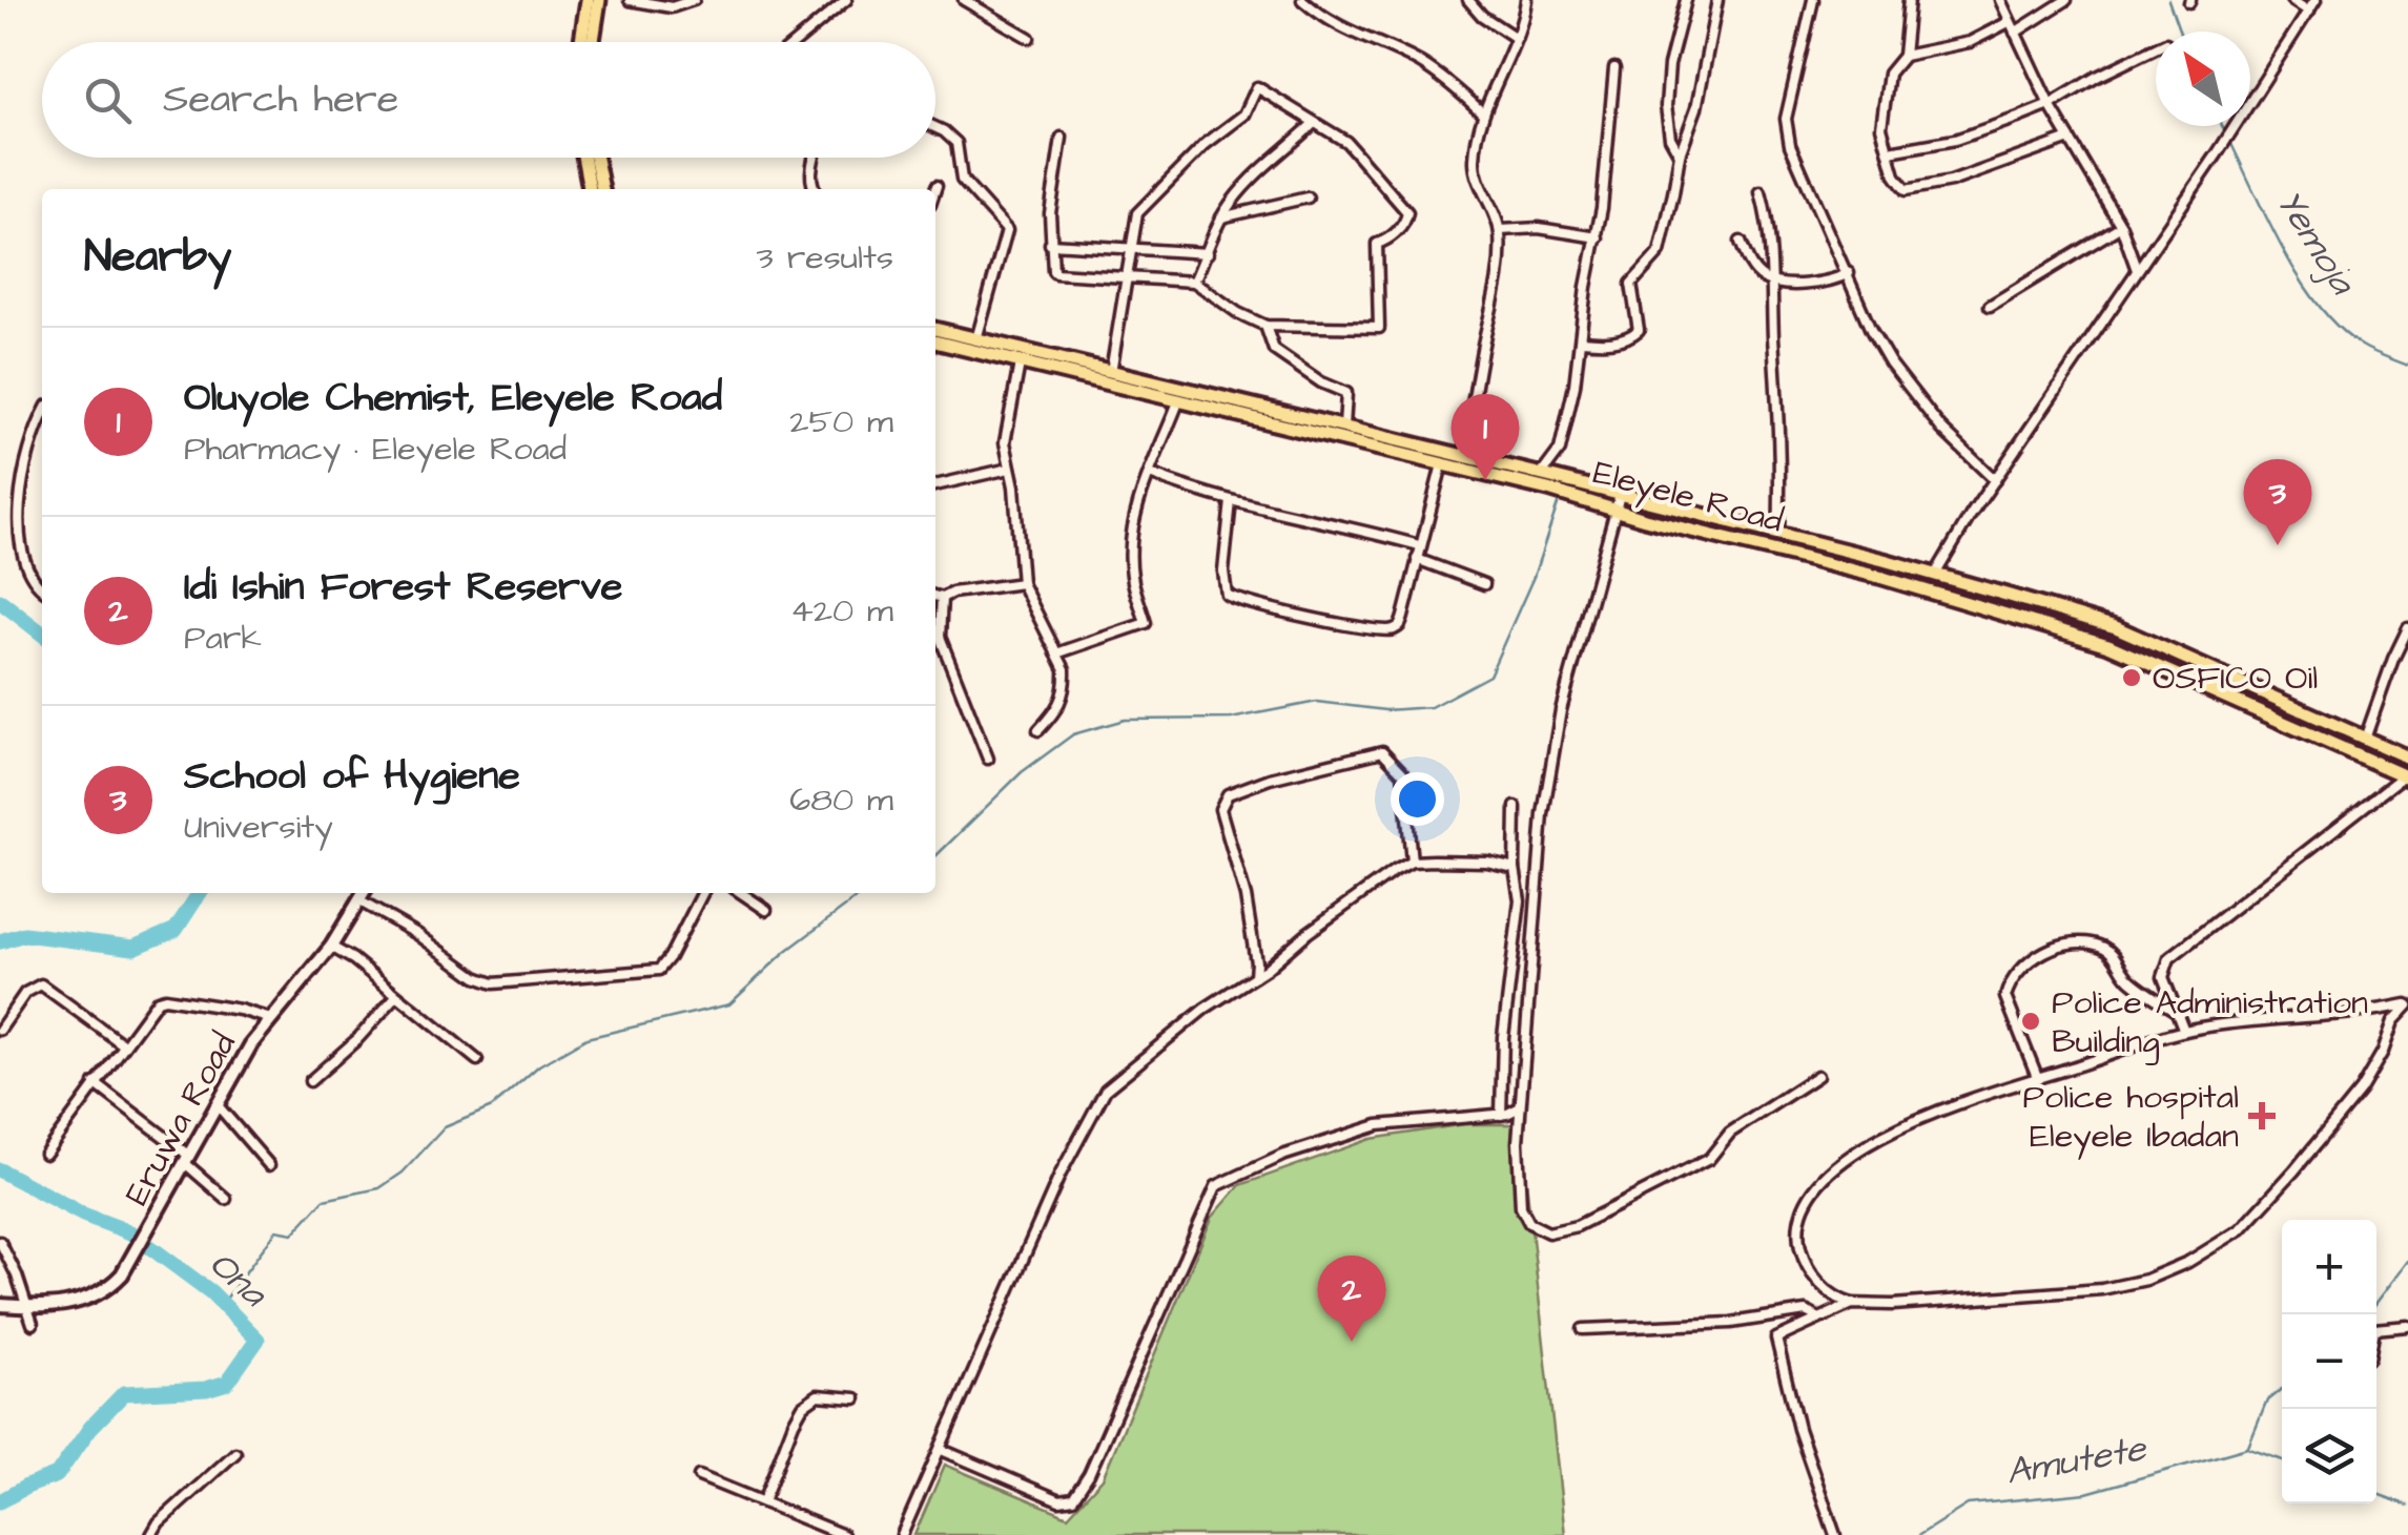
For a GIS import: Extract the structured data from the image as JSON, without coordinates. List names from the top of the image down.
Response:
{
  "streets": {
    "main road": ["Eleyele Road", "Eruwa Road"]
  },
  "water": ["Yemoja", "Ona", "Amutete"],
  "places": {
    "other": ["OSFICO Oil", "Police Administration Building"],
    "health": ["Police hospital Eleyele Ibadan"]
  },
  "north": "top left",
  "page": {
    "search": "Search here",
    "heading": ["Nearby", "3 results"],
    "list": [
      {
        "mark": "1",
        "name": "Oluyole Chemist, Eleyele Road",
        "note": "Pharmacy · Eleyele Road",
        "value": "250 m"
      },
      {
        "mark": "2",
        "name": "Idi Ishin Forest Reserve",
        "note": "Park",
        "value": "420 m"
      },
      {
        "mark": "3",
        "name": "School of Hygiene",
        "note": "University",
        "value": "680 m"
      }
    ],
    "pins": ["1", "3", "2"],
    "map_buttons": ["+", "−"]
  }
}
